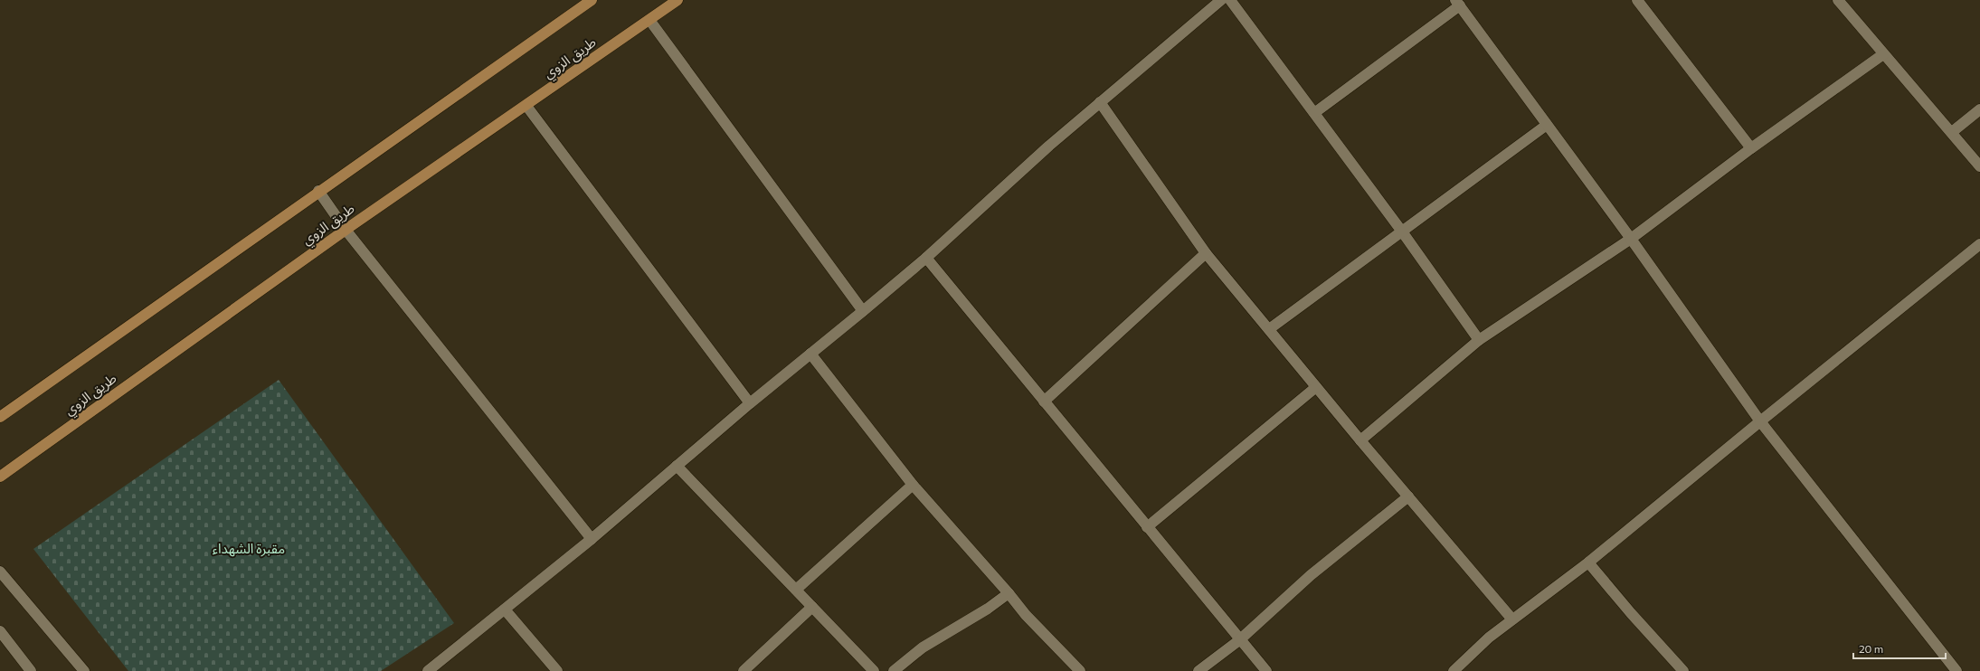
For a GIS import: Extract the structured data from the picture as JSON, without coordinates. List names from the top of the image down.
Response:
{
  "streets": {
    "main road": ["طريق الزوي"]
  },
  "parks": ["مقبرة الشهداء"],
  "scale_bar": "20 m"
}
